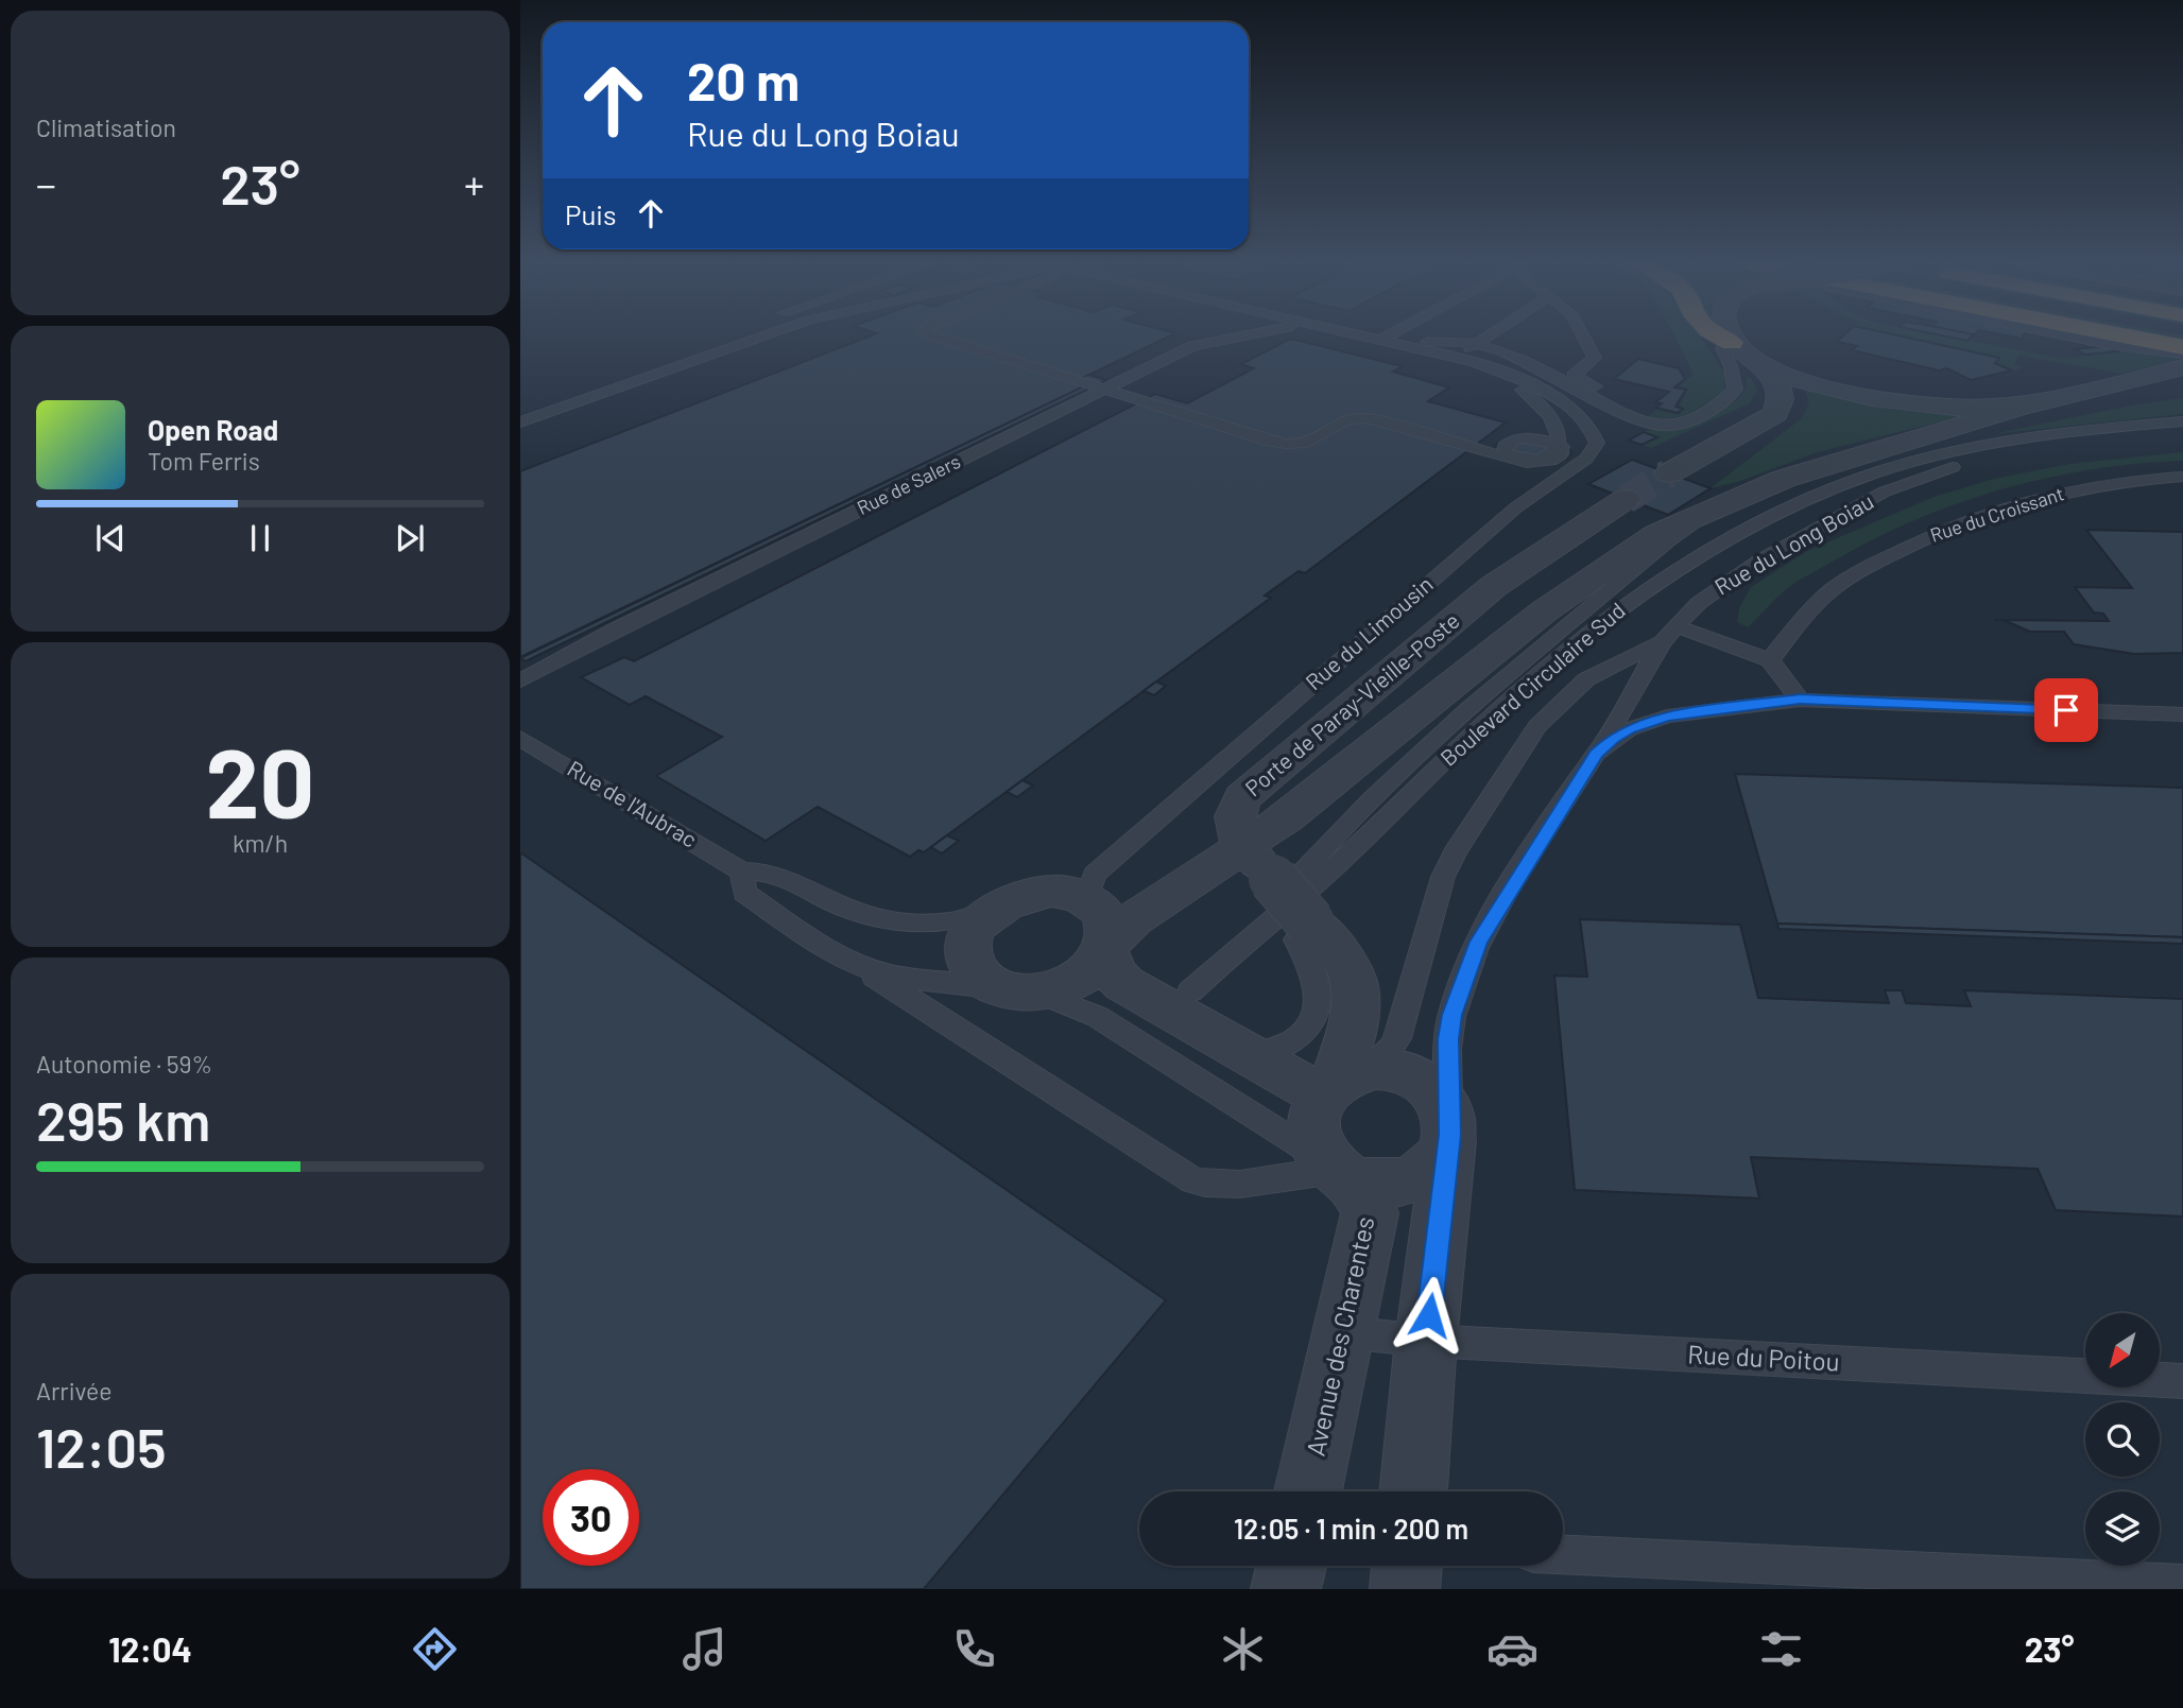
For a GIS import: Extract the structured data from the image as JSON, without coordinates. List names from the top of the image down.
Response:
{
  "streets": {
    "street": ["Porte de Paray-Vieille-Poste", "Avenue des Charentes"],
    "lane": [
      "Rue de Salers",
      "Rue du Croissant",
      "Rue du Long Boiau",
      "Rue du Limousin",
      "Boulevard Circulaire Sud",
      "Rue de l'Aubrac",
      "Rue du Poitou"
    ]
  },
  "crossings": [
    ["Rue du Long Boiau", "Porte de Paray-Vieille-Poste"],
    ["Rue du Long Boiau", "Avenue des Charentes"],
    ["Rue du Limousin", "Rue de l'Aubrac"],
    ["Porte de Paray-Vieille-Poste", "Avenue des Charentes"],
    ["Avenue des Charentes", "Rue du Poitou"]
  ],
  "north": "bottom left",
  "page": {
    "tile": [
      "Climatisation",
      ["20", "km/h"],
      ["Autonomie · 59%", "295 km"],
      ["Arrivée", "12:05"]
    ],
    "turn": ["20 m", "Rue du Long Boiau"],
    "heat": ["−", "23°", "+"],
    "then": "Puis",
    "song": ["Open Road", "Tom Ferris"],
    "limit": "30",
    "trip": "12:05 · 1 min · 200 m",
    "tabs": ["12:04", "23°"]
  }
}
